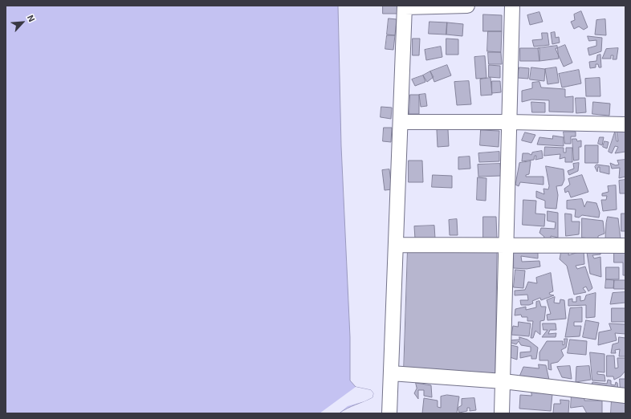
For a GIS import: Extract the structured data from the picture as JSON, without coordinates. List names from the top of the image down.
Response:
{
  "north": "top right"
}
